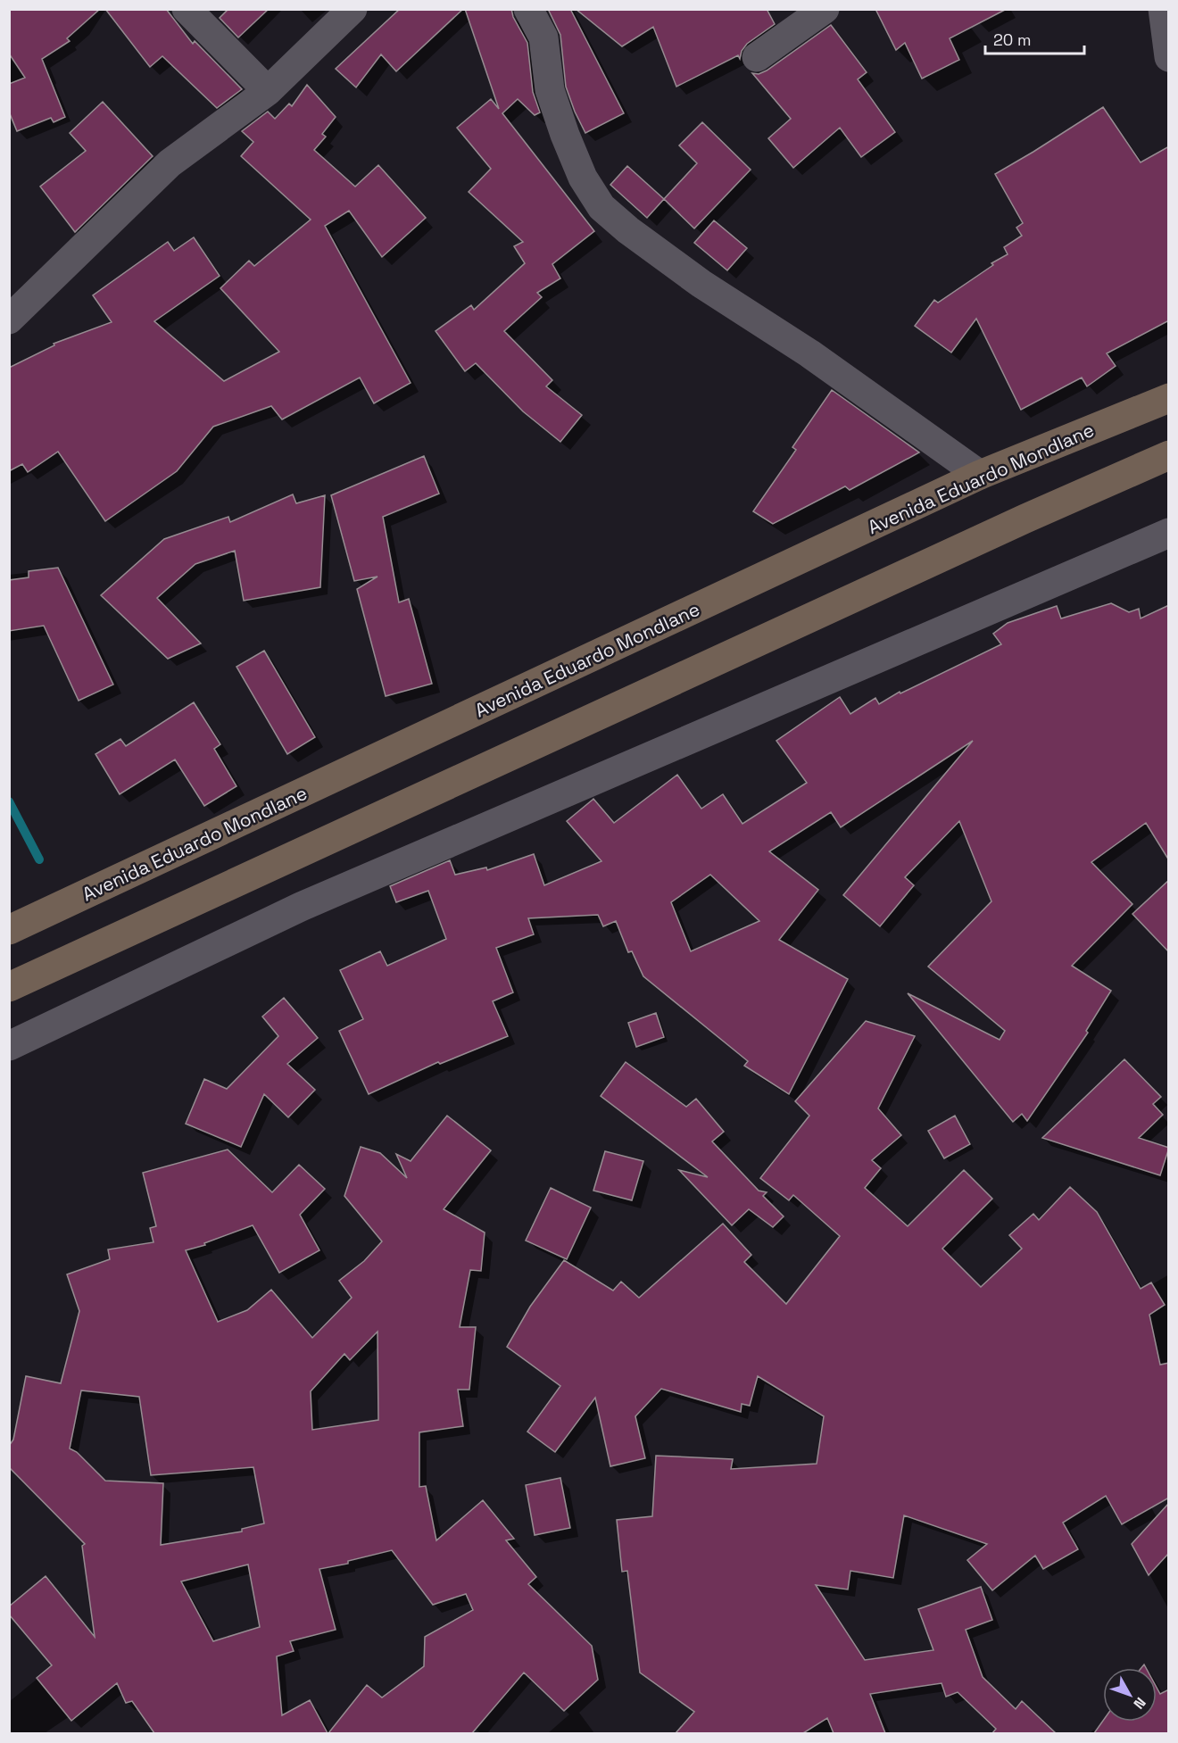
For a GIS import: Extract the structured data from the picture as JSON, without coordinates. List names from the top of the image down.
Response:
{
  "streets": {
    "main road": ["Avenida Eduardo Mondlane"]
  },
  "scale_bar": "20 m",
  "north": "bottom right"
}
